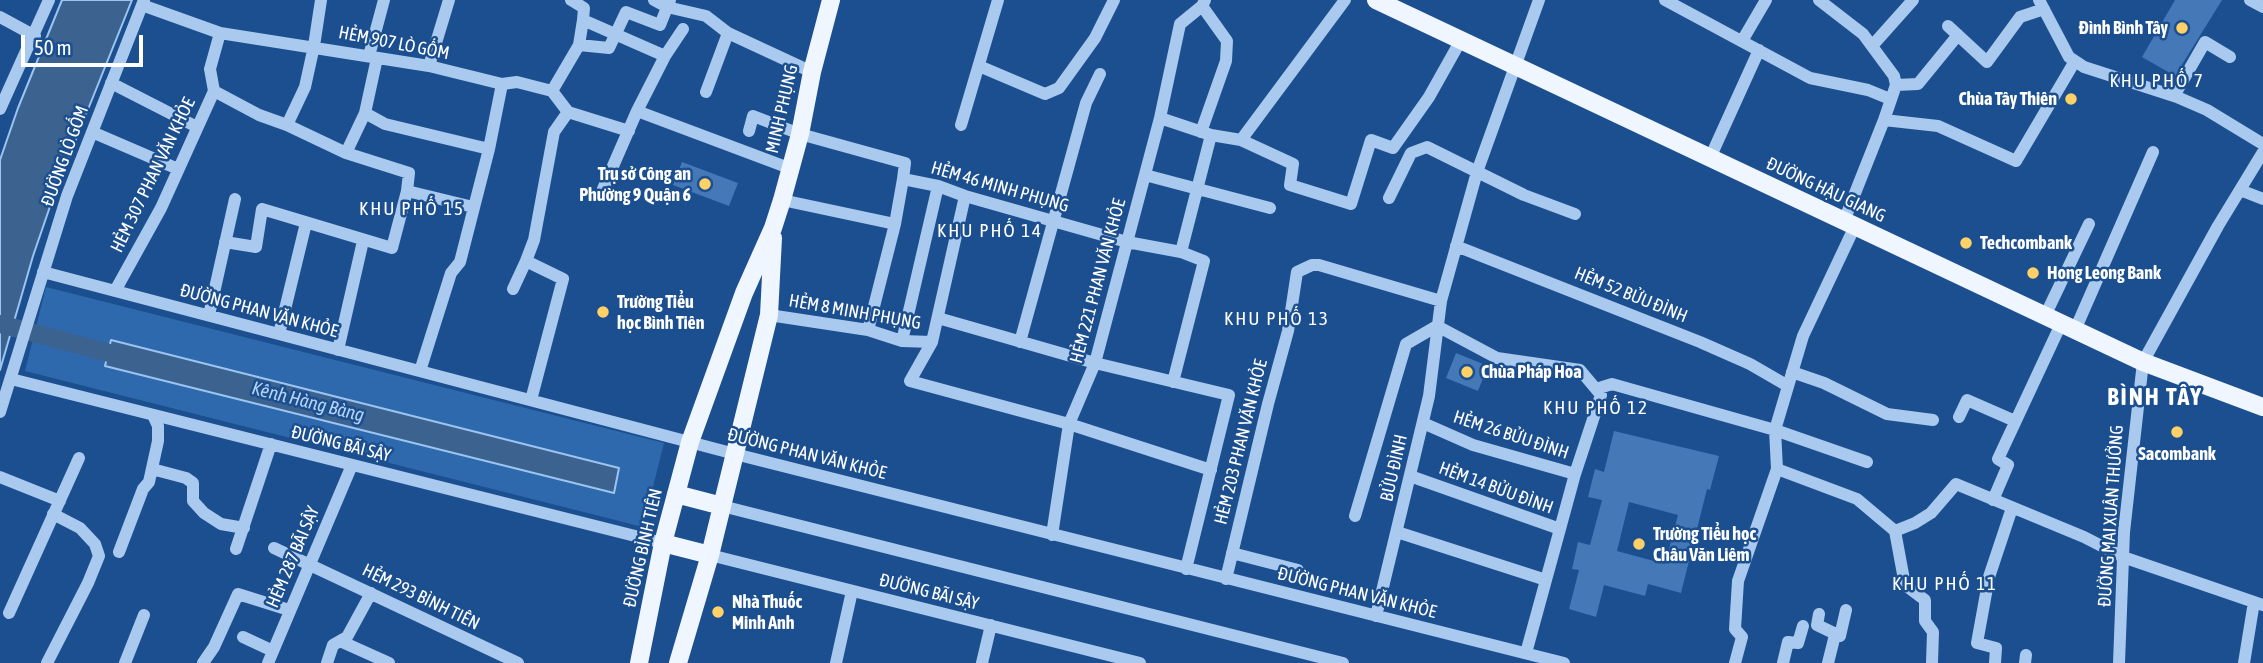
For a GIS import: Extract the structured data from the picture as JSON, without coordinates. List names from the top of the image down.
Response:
{
  "streets": {
    "main road": ["MINH PHỤNG", "ĐƯỜNG HẬU GIANG", "ĐƯỜNG BÌNH TIÊN"],
    "street": [
      "HẺM 907 LÒ GỐM",
      "ĐƯỜNG LÒ GỐM",
      "HẺM 307 PHAN VĂN KHỎE",
      "HẺM 46 MINH PHỤNG",
      "HẺM 221 PHAN VĂN KHỎE",
      "HẺM 52 BỬU ĐÌNH",
      "ĐƯỜNG PHAN VĂN KHỎE",
      "HẺM 8 MINH PHỤNG",
      "HẺM 26 BỬU ĐÌNH",
      "HẺM 203 PHAN VĂN KHỎE",
      "ĐƯỜNG BÃI SẬY",
      "BỬU ĐÌNH",
      "HẺM 14 BỬU ĐÌNH",
      "ĐƯỜNG MAI XUÂN THƯỞNG",
      "HẺM 287 BÃI SẬY",
      "HẺM 293 BÌNH TIÊN"
    ]
  },
  "crossings": [
    ["HẺM 907 LÒ GỐM", "ĐƯỜNG LÒ GỐM"],
    ["HẺM 907 LÒ GỐM", "HẺM 307 PHAN VĂN KHỎE"],
    ["MINH PHỤNG", "HẺM 46 MINH PHỤNG"],
    ["MINH PHỤNG", "ĐƯỜNG PHAN VĂN KHỎE"],
    ["MINH PHỤNG", "HẺM 8 MINH PHỤNG"],
    ["MINH PHỤNG", "ĐƯỜNG BÌNH TIÊN"],
    ["ĐƯỜNG LÒ GỐM", "ĐƯỜNG PHAN VĂN KHỎE"],
    ["ĐƯỜNG LÒ GỐM", "ĐƯỜNG BÃI SẬY"],
    ["HẺM 307 PHAN VĂN KHỎE", "ĐƯỜNG PHAN VĂN KHỎE"],
    ["HẺM 46 MINH PHỤNG", "HẺM 221 PHAN VĂN KHỎE"],
    ["ĐƯỜNG HẬU GIANG", "BỬU ĐÌNH"],
    ["ĐƯỜNG HẬU GIANG", "ĐƯỜNG MAI XUÂN THƯỞNG"],
    ["HẺM 221 PHAN VĂN KHỎE", "ĐƯỜNG PHAN VĂN KHỎE"],
    ["HẺM 221 PHAN VĂN KHỎE", "HẺM 8 MINH PHỤNG"],
    ["HẺM 52 BỬU ĐÌNH", "BỬU ĐÌNH"],
    ["ĐƯỜNG PHAN VĂN KHỎE", "HẺM 203 PHAN VĂN KHỎE"],
    ["ĐƯỜNG PHAN VĂN KHỎE", "BỬU ĐÌNH"],
    ["ĐƯỜNG PHAN VĂN KHỎE", "ĐƯỜNG BÌNH TIÊN"],
    ["HẺM 26 BỬU ĐÌNH", "BỬU ĐÌNH"],
    ["HẺM 26 BỬU ĐÌNH", "HẺM 14 BỬU ĐÌNH"],
    ["HẺM 203 PHAN VĂN KHỎE", "BỬU ĐÌNH"],
    ["ĐƯỜNG BÃI SẬY", "ĐƯỜNG BÌNH TIÊN"],
    ["ĐƯỜNG BÃI SẬY", "HẺM 287 BÃI SẬY"],
    ["BỬU ĐÌNH", "HẺM 14 BỬU ĐÌNH"],
    ["HẺM 287 BÃI SẬY", "HẺM 293 BÌNH TIÊN"]
  ],
  "districts": [
    "KHU PHỐ 7",
    "KHU PHỐ 15",
    "KHU PHỐ 14",
    "KHU PHỐ 13",
    "BÌNH TÂY",
    "KHU PHỐ 12",
    "KHU PHỐ 11"
  ],
  "water": ["Kênh Hàng Bàng"],
  "places": [
    "Đình Bình Tây",
    "Chùa Tây Thiên",
    "Trụ sở Công an Phường 9 Quận 6",
    "Techcombank",
    "Hong Leong Bank",
    "Trường Tiểu học Bình Tiên",
    "Chùa Pháp Hoa",
    "Sacombank",
    "Trường Tiểu học Châu Văn Liêm",
    "Nhà Thuốc Minh Anh"
  ],
  "scale_bar": "50 m"
}
